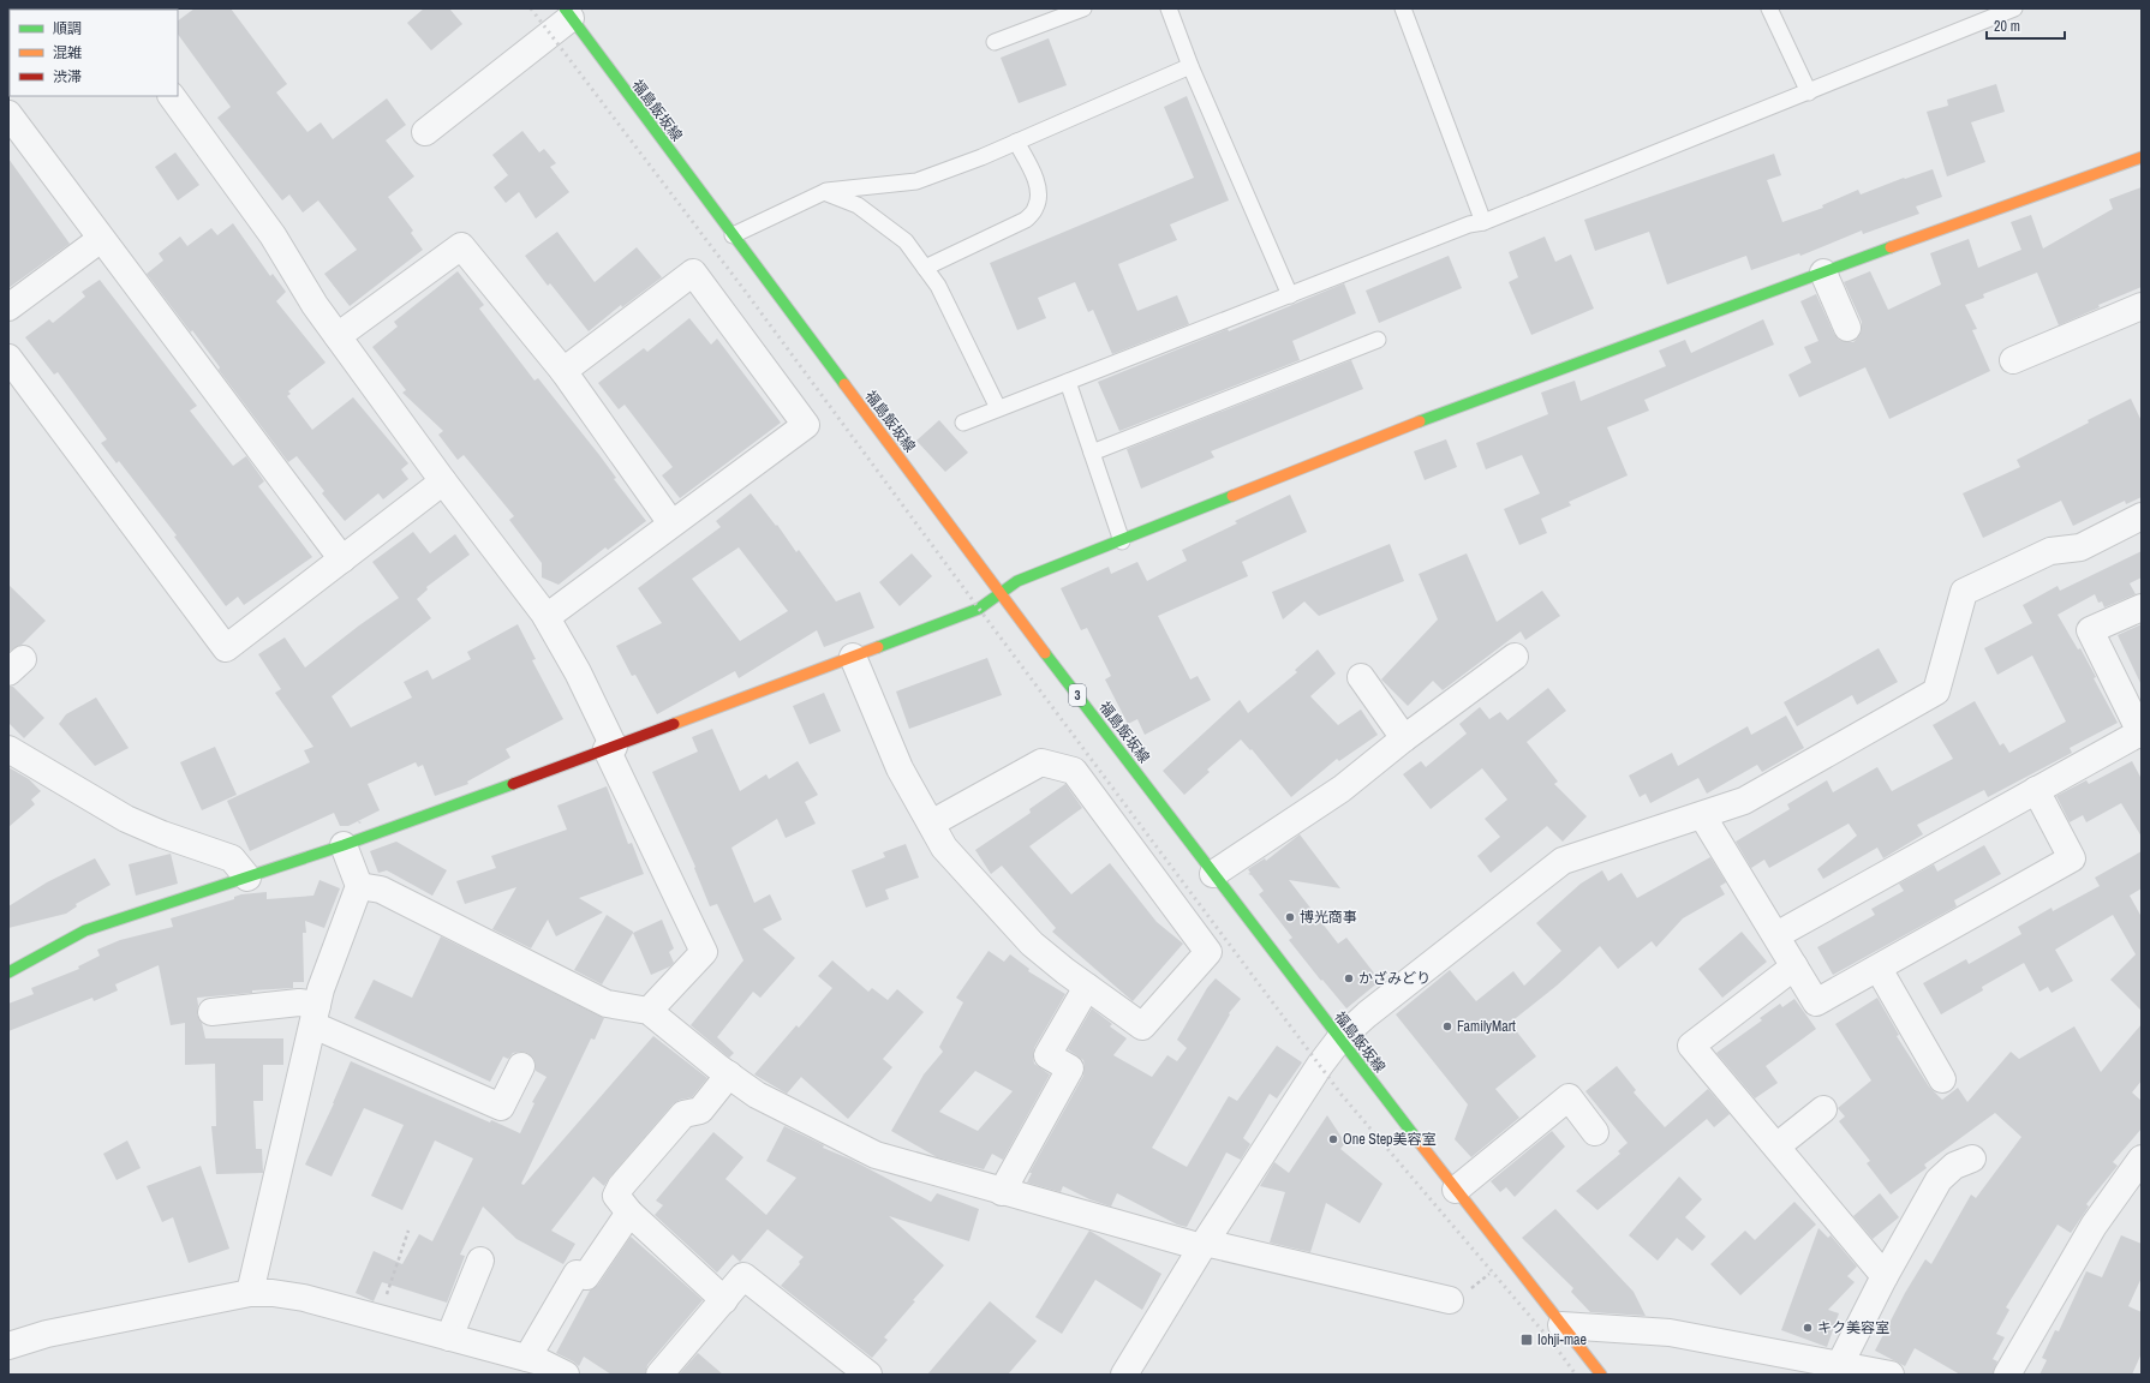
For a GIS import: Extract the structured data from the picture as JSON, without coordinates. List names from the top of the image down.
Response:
{
  "streets": {
    "street": ["福島飯坂線", "3"]
  },
  "places": {
    "other": [
      "博光商事",
      "かざみどり",
      "FamilyMart",
      "One Step美容室",
      "キク美容室"
    ],
    "transit": ["Iohji-mae"]
  },
  "legend": ["順調", "混雑", "渋滞"],
  "scale_bar": "20 m"
}
